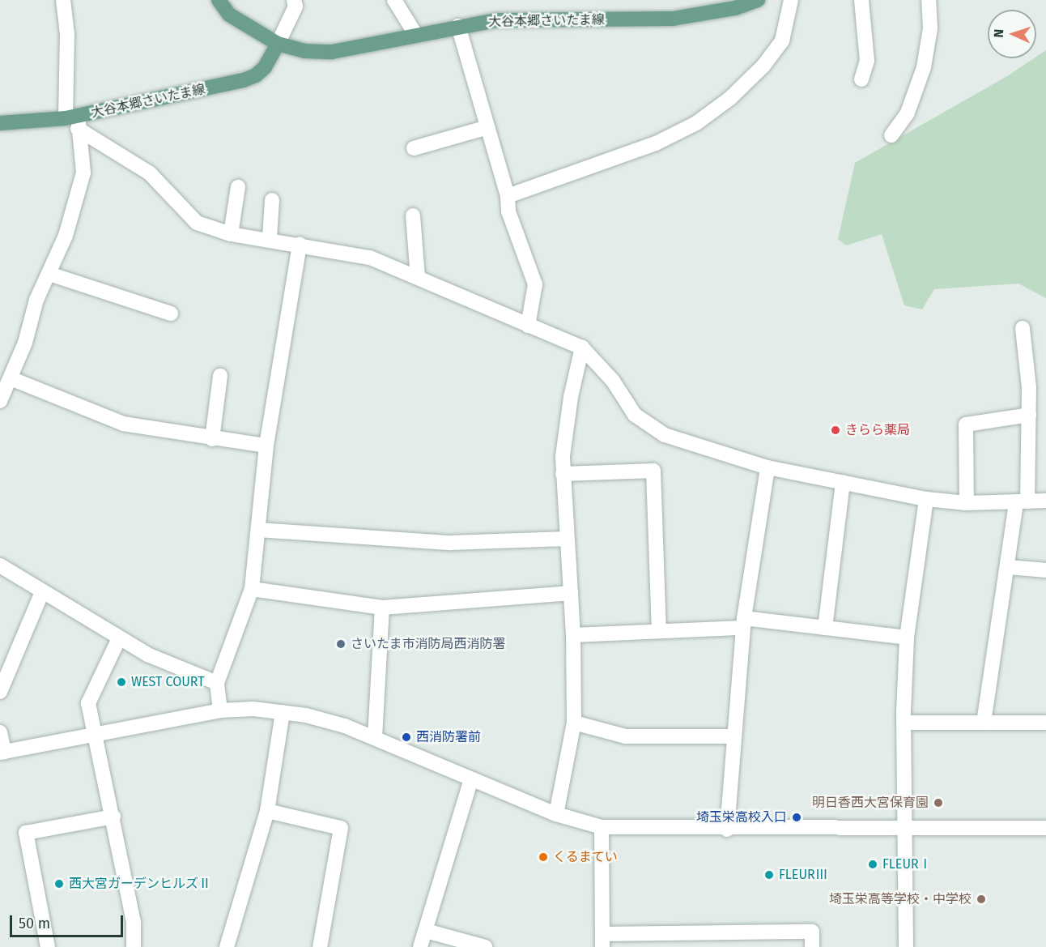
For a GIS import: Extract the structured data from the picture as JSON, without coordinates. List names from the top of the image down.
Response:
{
  "streets": {
    "main road": ["大谷本郷さいたま線"]
  },
  "places": [
    "きらら薬局",
    "さいたま市消防局西消防署",
    "WEST COURT",
    "西消防署前",
    "明日香西大宮保育園",
    "埼玉栄高校入口",
    "くるまてい",
    "FLEURⅠ",
    "FLEURⅢ",
    "西大宮ガーデンヒルズⅡ",
    "埼玉栄高等学校・中学校"
  ],
  "scale_bar": "50 m",
  "north": "left"
}
